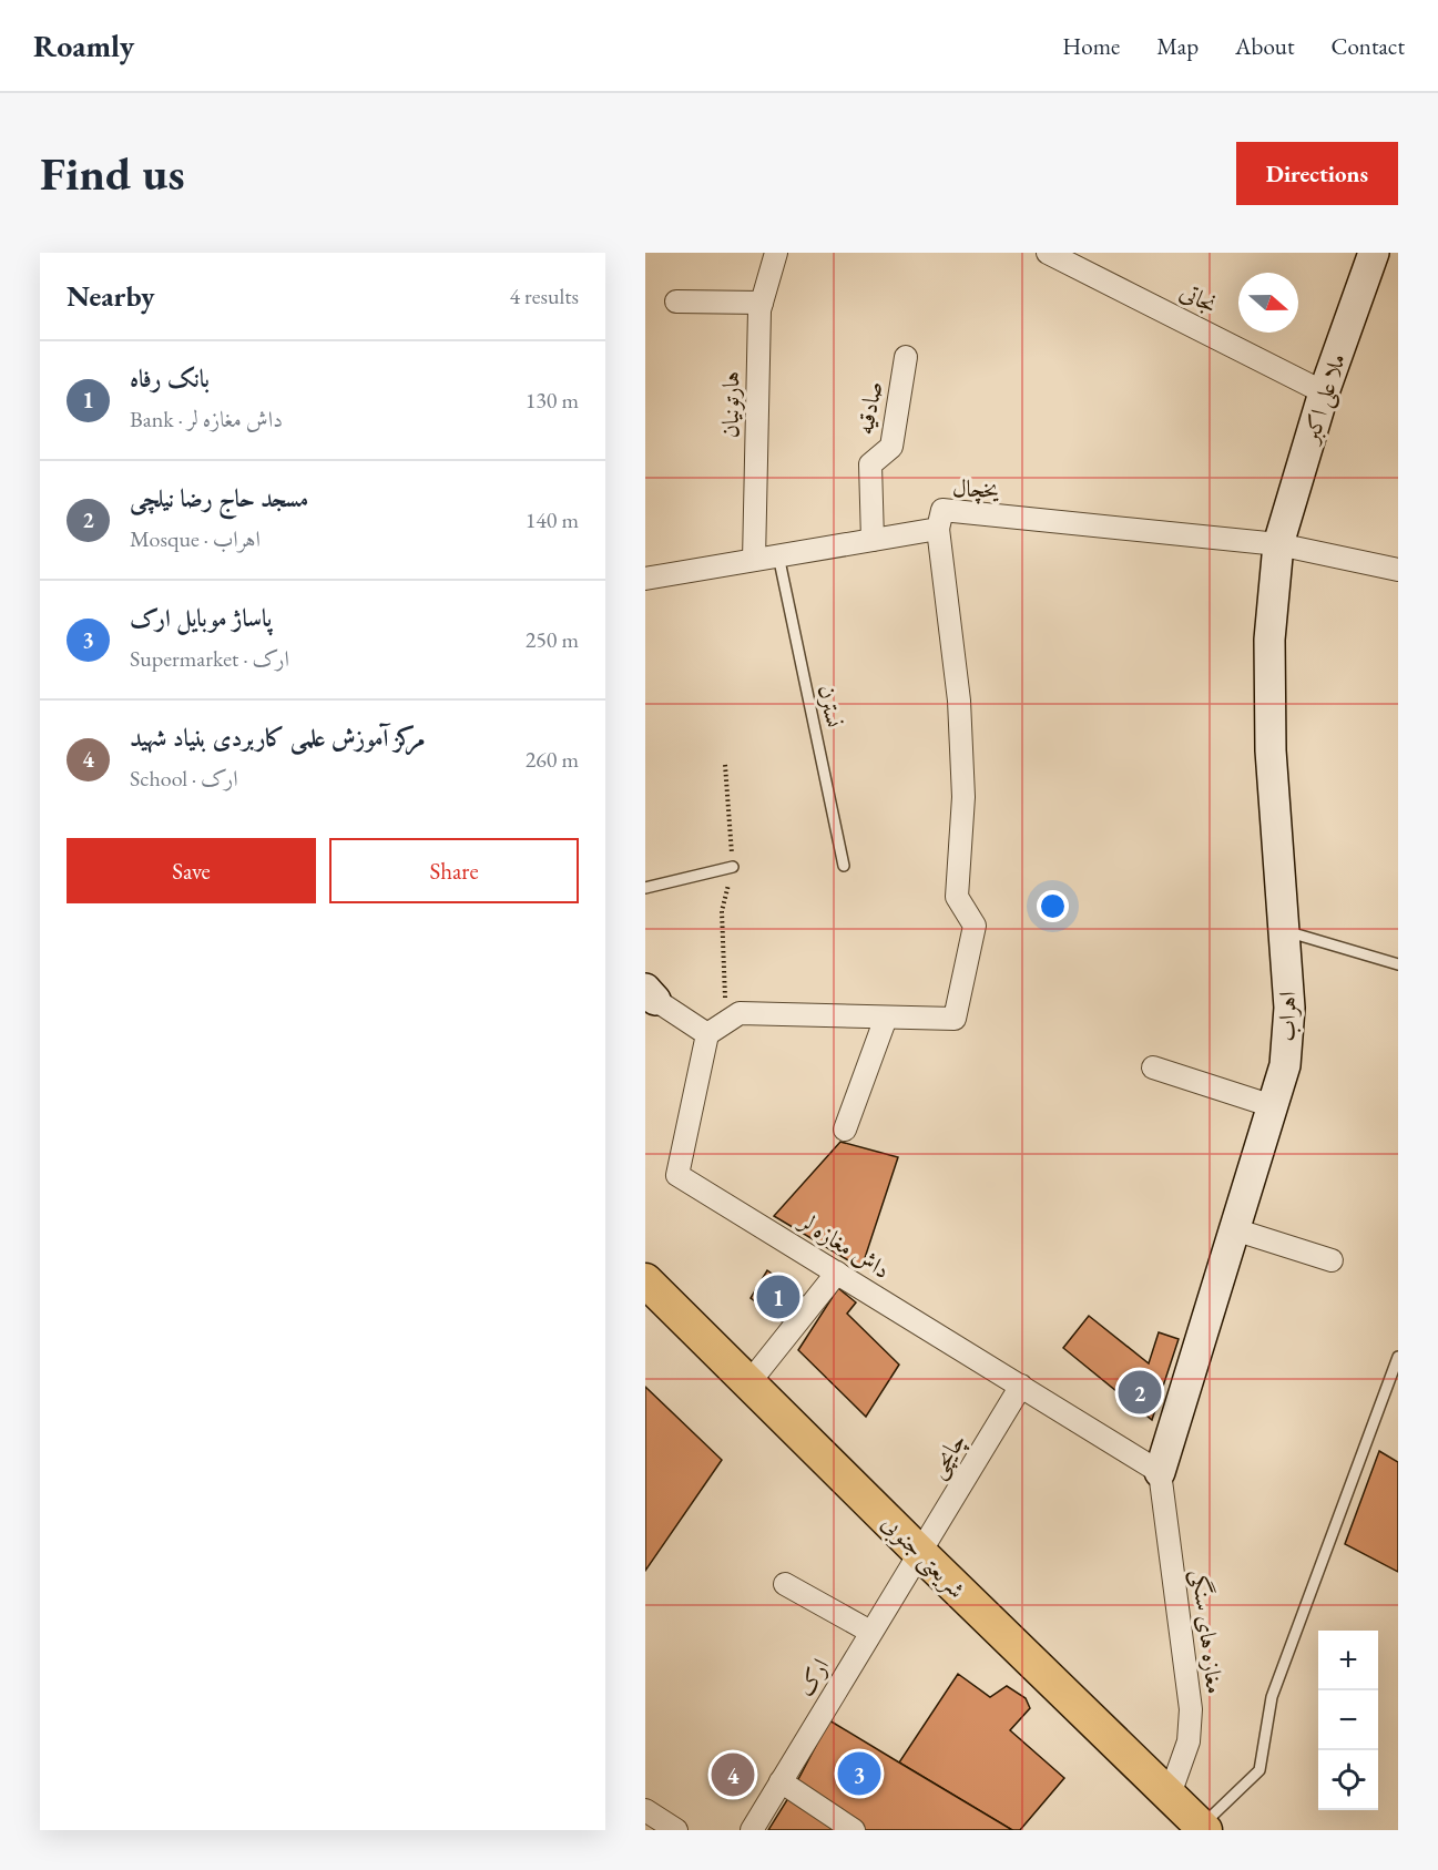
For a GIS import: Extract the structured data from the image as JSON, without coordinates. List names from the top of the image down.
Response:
{
  "streets": {
    "main road": ["شریعتی جنوبی"],
    "street": [
      "نجاتی",
      "ملا علی اکبر",
      "هارتونیان",
      "صادقیه",
      "یخچال",
      "اهراب",
      "داش مغازه لر",
      "چایچی",
      "مغازه های سنگی",
      "ارک"
    ],
    "lane": ["نسترن"]
  },
  "crossings": [
    ["نجاتی", "ملا علی اکبر"],
    ["ملا علی اکبر", "یخچال"],
    ["ملا علی اکبر", "اهراب"],
    ["هارتونیان", "یخچال"],
    ["صادقیه", "یخچال"],
    ["یخچال", "نسترن"],
    ["یخچال", "اهراب"],
    ["اهراب", "داش مغازه لر"],
    ["اهراب", "مغازه های سنگی"],
    ["داش مغازه لر", "چایچی"],
    ["داش مغازه لر", "مغازه های سنگی"],
    ["چایچی", "شریعتی جنوبی"],
    ["چایچی", "ارک"],
    ["شریعتی جنوبی", "مغازه های سنگی"],
    ["شریعتی جنوبی", "ارک"]
  ],
  "north": "right",
  "page": {
    "header": "Roamly",
    "nav": [
      "Home",
      "Map",
      "About",
      "Contact"
    ],
    "buttons": [
      "Directions",
      ["Save", "Share"]
    ],
    "title": "Find us",
    "heading": ["Nearby", "4 results"],
    "list": [
      {
        "mark": "1",
        "name": "بانک رفاه",
        "note": "Bank · داش مغازه لر",
        "value": "130 m"
      },
      {
        "mark": "2",
        "name": "مسجد حاج رضا نیلچی",
        "note": "Mosque · اهراب",
        "value": "140 m"
      },
      {
        "mark": "3",
        "name": "پاساژ موبایل ارک",
        "note": "Supermarket · ارک",
        "value": "250 m"
      },
      {
        "mark": "4",
        "name": "مرکز آموزش علمی کاربردی بنیاد شهید",
        "note": "School · ارک",
        "value": "260 m"
      }
    ],
    "pins": [
      "1",
      "2",
      "3",
      "4"
    ],
    "map_buttons": ["+", "−"]
  }
}
